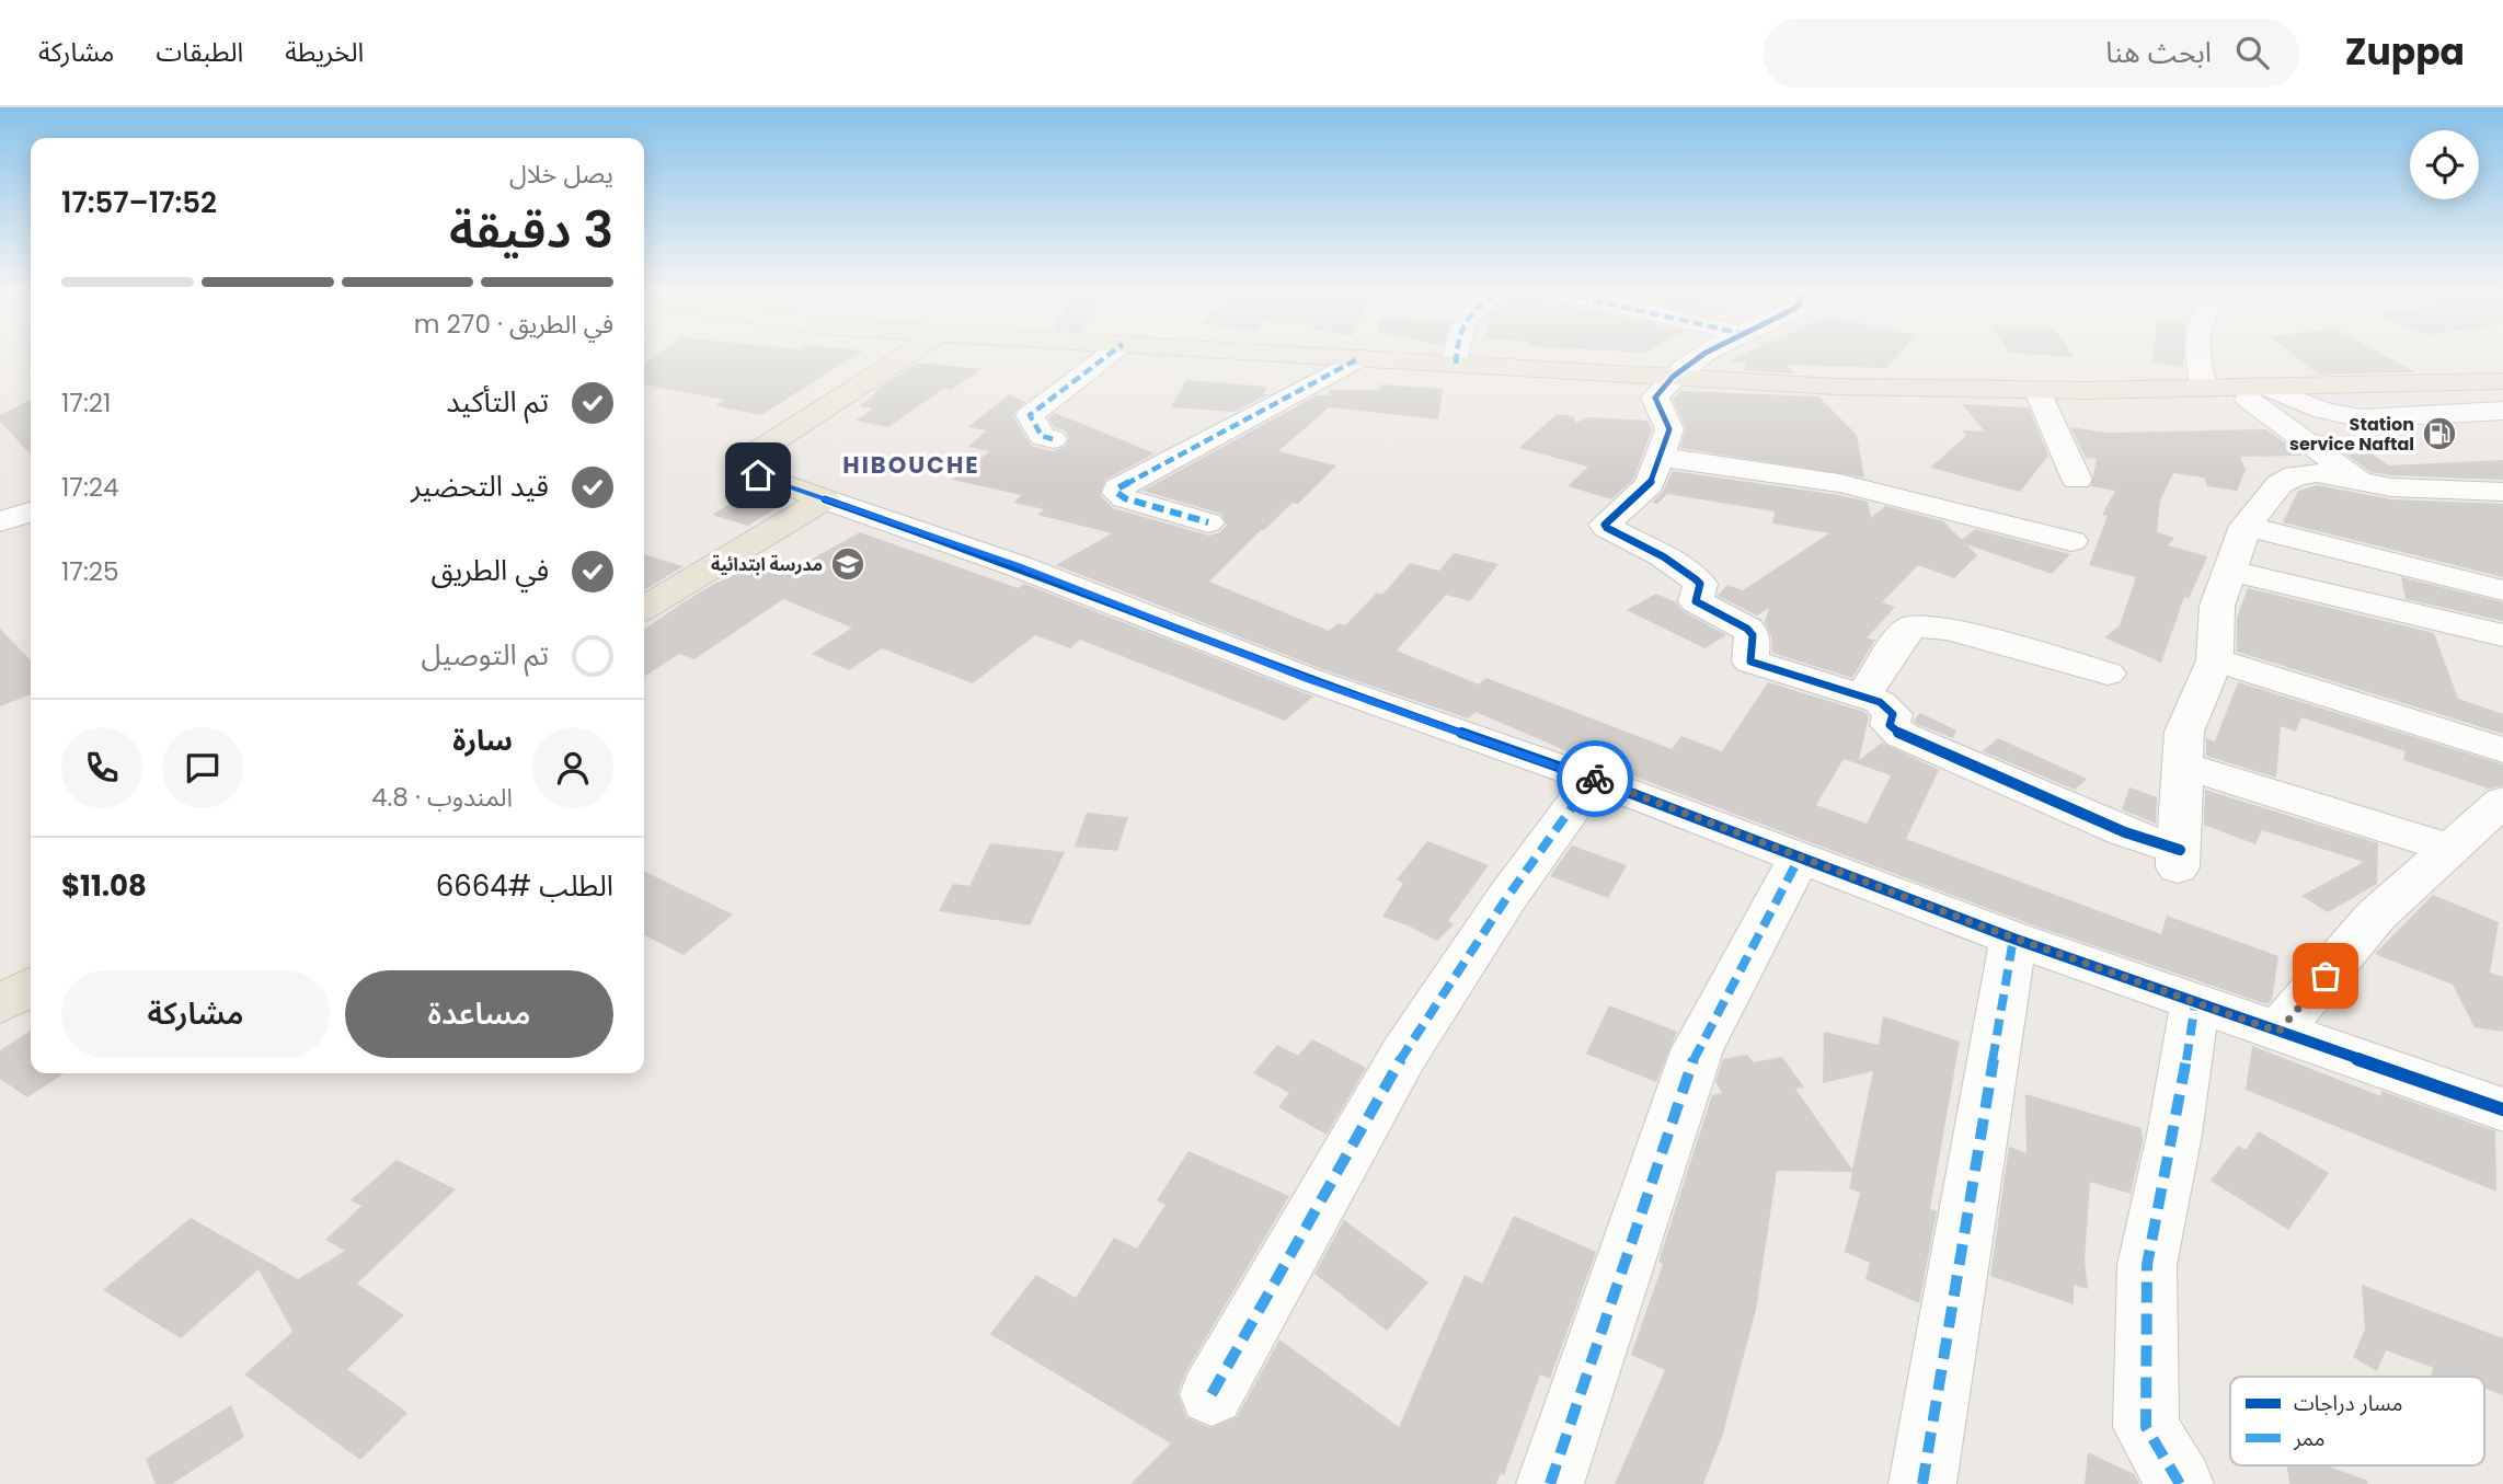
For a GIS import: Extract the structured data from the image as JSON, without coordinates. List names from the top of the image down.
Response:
{
  "districts": ["HIBOUCHE"],
  "places": {
    "fuel station": ["Station service Naftal"],
    "school or university": ["مدرسة ابتدائية"]
  },
  "legend": ["مسار دراجات", "ممر"],
  "page": {
    "header": "Zuppa",
    "search": "ابحث هنا",
    "nav": ["الخريطة", "الطبقات", "مشاركة"],
    "heading": ["3 دقيقة", "يصل خلال", "17:52–17:57"],
    "panel": [
      "سارة",
      "المندوب · 4.8",
      "الطلب #6664",
      "$11.08"
    ],
    "bar": "في الطريق · 270 m",
    "list": [
      ["تم التأكيد", "17:21"],
      ["قيد التحضير", "17:24"],
      ["في الطريق", "17:25"],
      "تم التوصيل"
    ],
    "buttons": ["مساعدة", "مشاركة"]
  }
}
